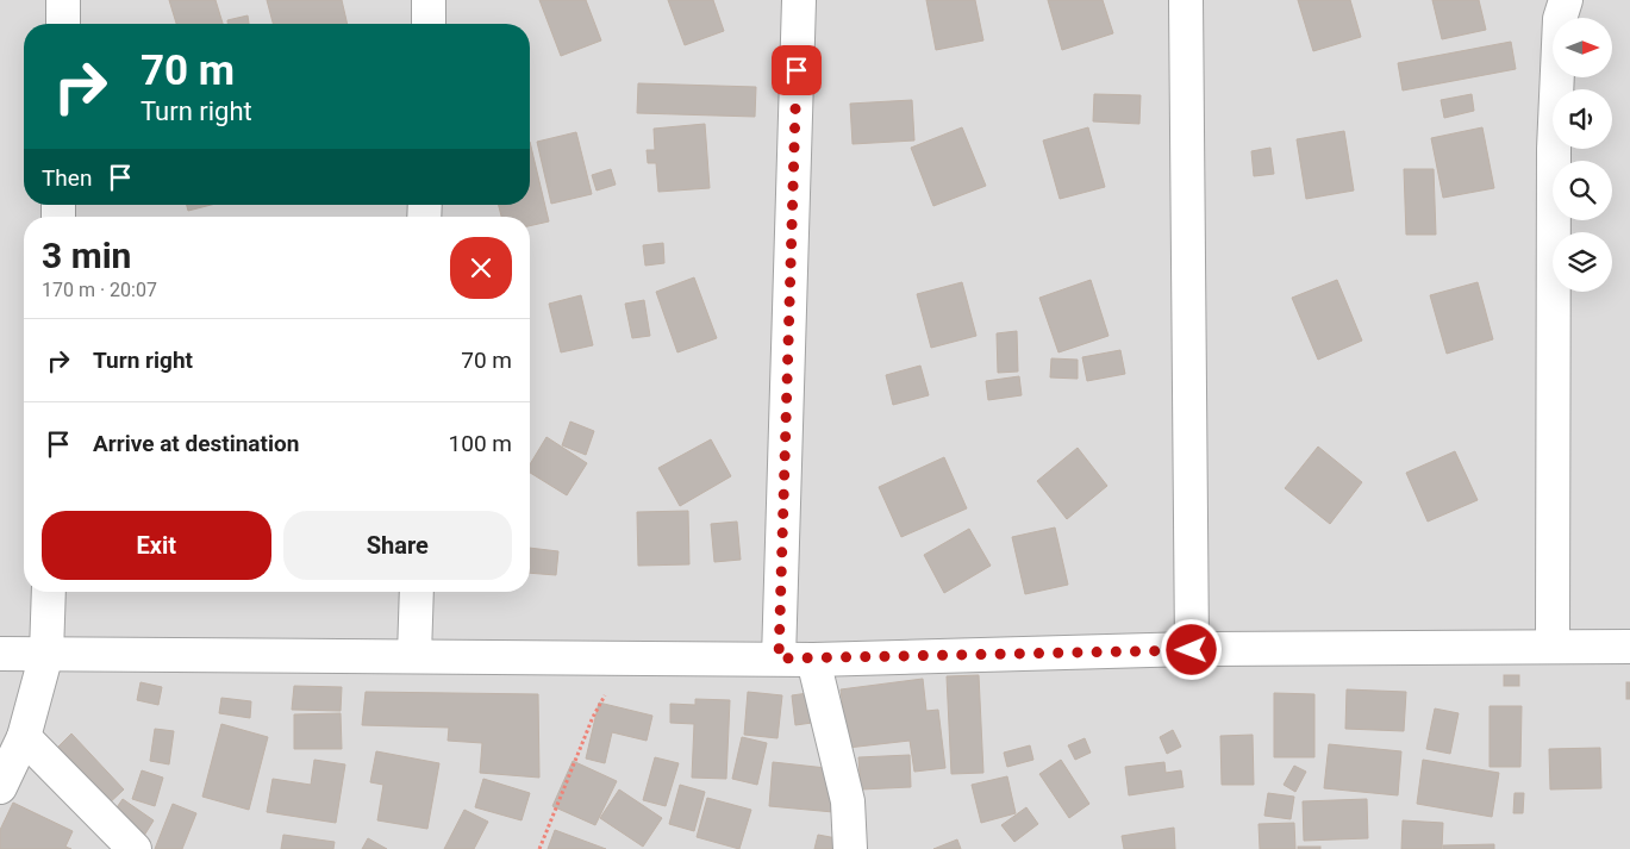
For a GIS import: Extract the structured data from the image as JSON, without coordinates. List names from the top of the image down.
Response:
{
  "north": "right",
  "page": {
    "turn": ["70 m", "Turn right"],
    "then": "Then",
    "heading": ["3 min", "170 m · 20:07"],
    "list": [
      {
        "name": "Turn right",
        "value": "70 m"
      },
      {
        "name": "Arrive at destination",
        "value": "100 m"
      }
    ],
    "buttons": ["Exit", "Share"]
  }
}
